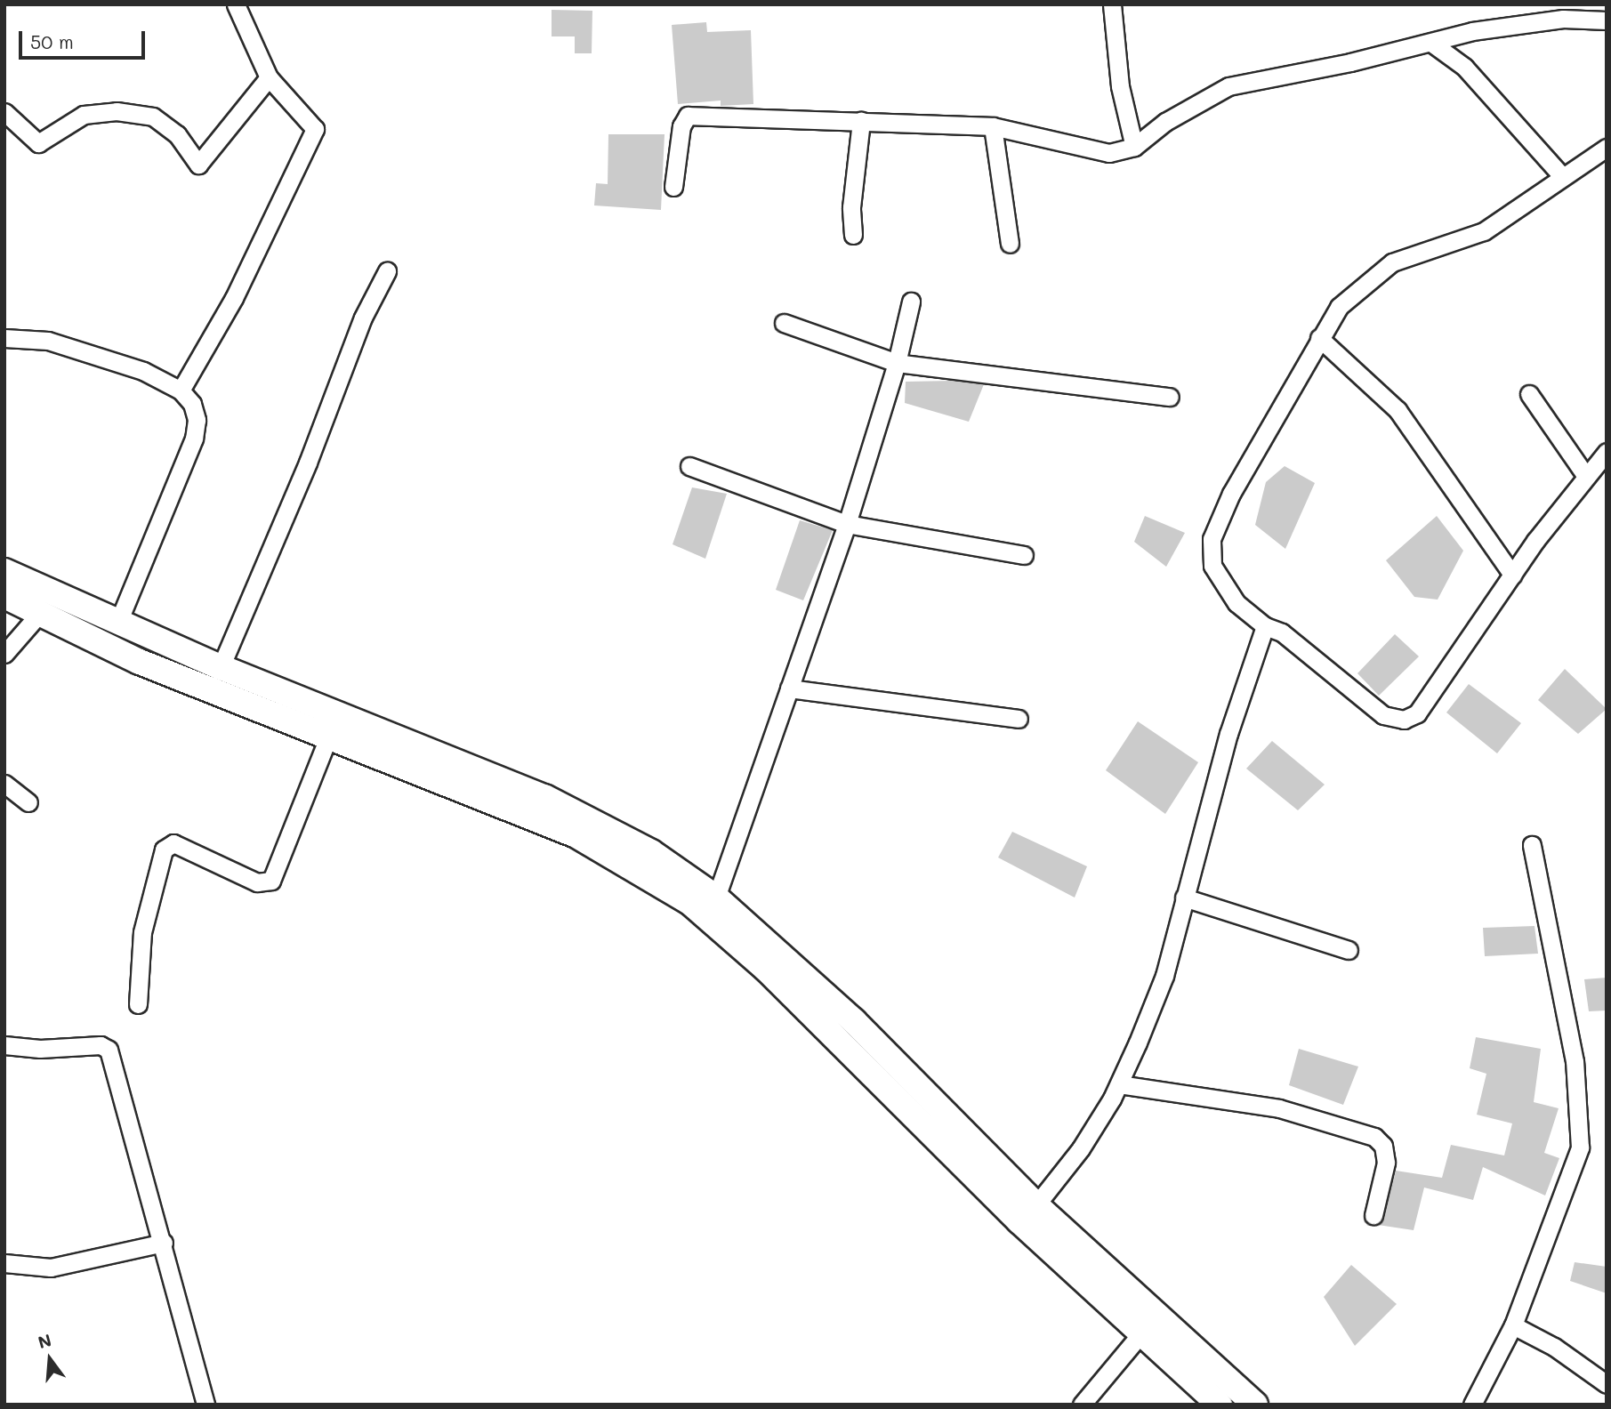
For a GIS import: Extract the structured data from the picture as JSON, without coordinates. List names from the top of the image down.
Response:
{
  "scale_bar": "50 m",
  "north": "top"
}
